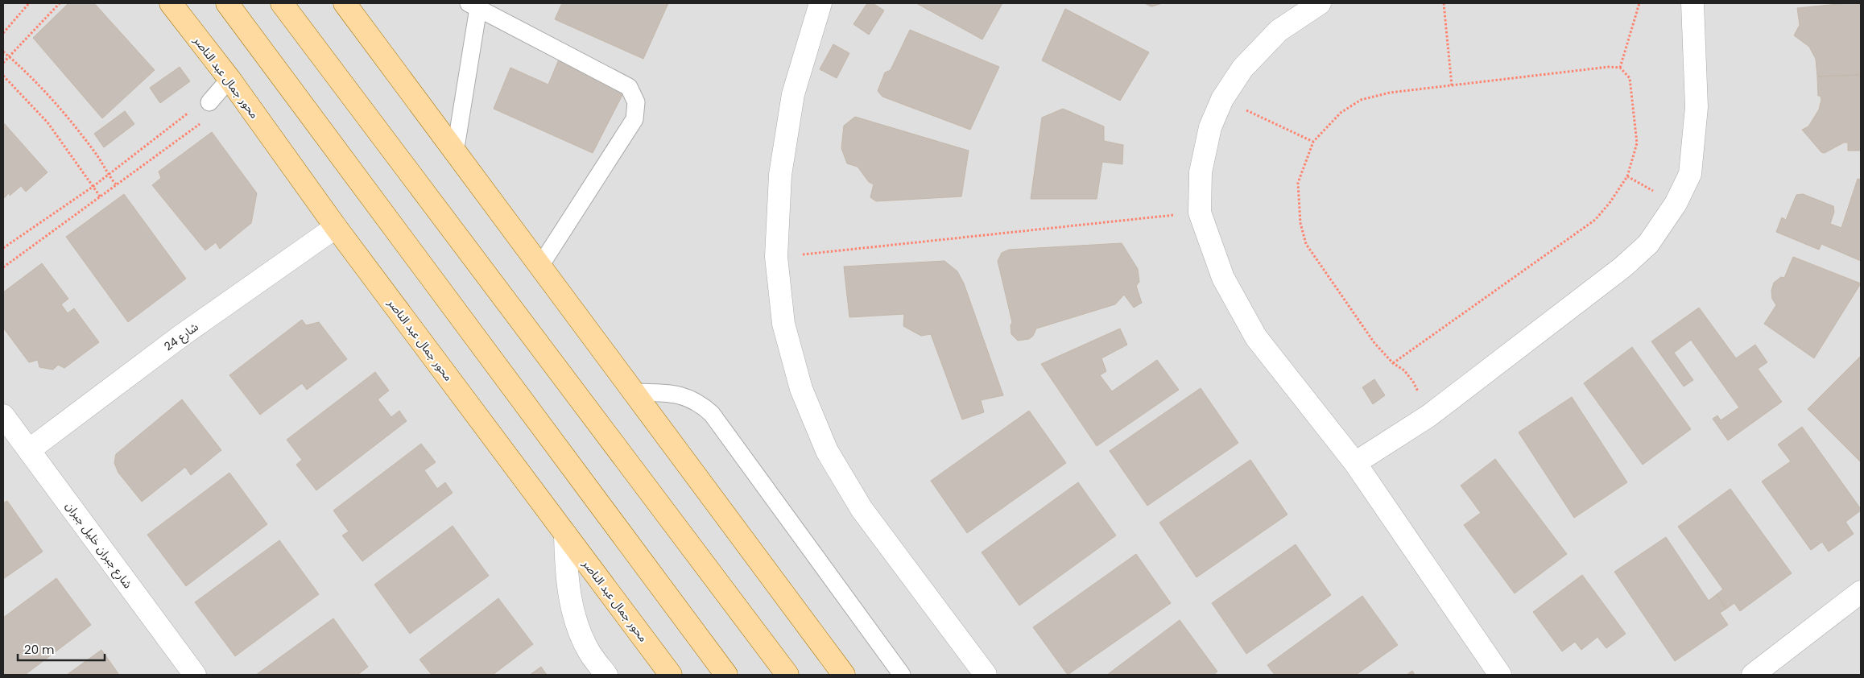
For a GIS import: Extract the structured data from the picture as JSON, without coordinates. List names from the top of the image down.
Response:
{
  "streets": {
    "main road": ["محور جمال عبد الناصر"],
    "street": ["شارع 24", "شارع جبران خليل جبران"]
  },
  "crossings": [
    ["محور جمال عبد الناصر", "شارع 24"],
    ["شارع 24", "شارع جبران خليل جبران"]
  ],
  "scale_bar": "20 m"
}
